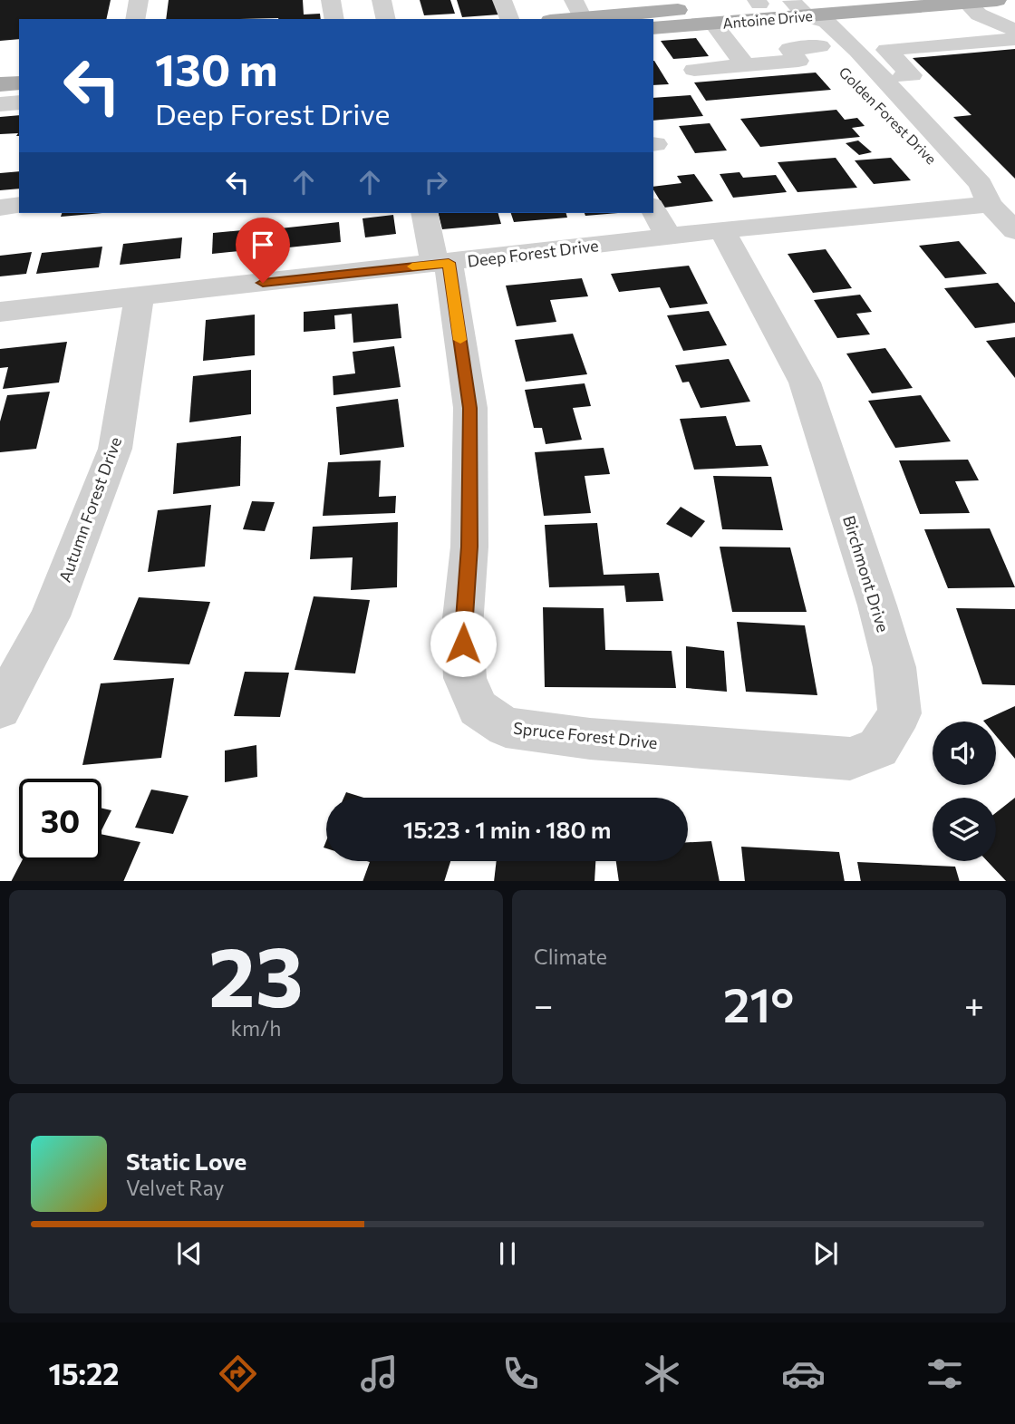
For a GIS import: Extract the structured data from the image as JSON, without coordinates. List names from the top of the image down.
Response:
{
  "streets": {
    "main road": ["Antoine Drive"],
    "street": [
      "Golden Forest Drive",
      "Deep Forest Drive",
      "Autumn Forest Drive",
      "Birchmont Drive",
      "Spruce Forest Drive"
    ]
  },
  "crossings": [
    ["Antoine Drive", "Golden Forest Drive"],
    ["Golden Forest Drive", "Deep Forest Drive"],
    ["Deep Forest Drive", "Autumn Forest Drive"],
    ["Deep Forest Drive", "Birchmont Drive"],
    ["Deep Forest Drive", "Spruce Forest Drive"],
    ["Birchmont Drive", "Spruce Forest Drive"]
  ],
  "page": {
    "turn": ["130 m", "Deep Forest Drive"],
    "limit": "30",
    "trip": "15:23 · 1 min · 180 m",
    "tile": [
      ["23", "km/h"],
      "Climate"
    ],
    "heat": ["−", "21°", "+"],
    "song": ["Static Love", "Velvet Ray"],
    "tabs": "15:22"
  }
}
